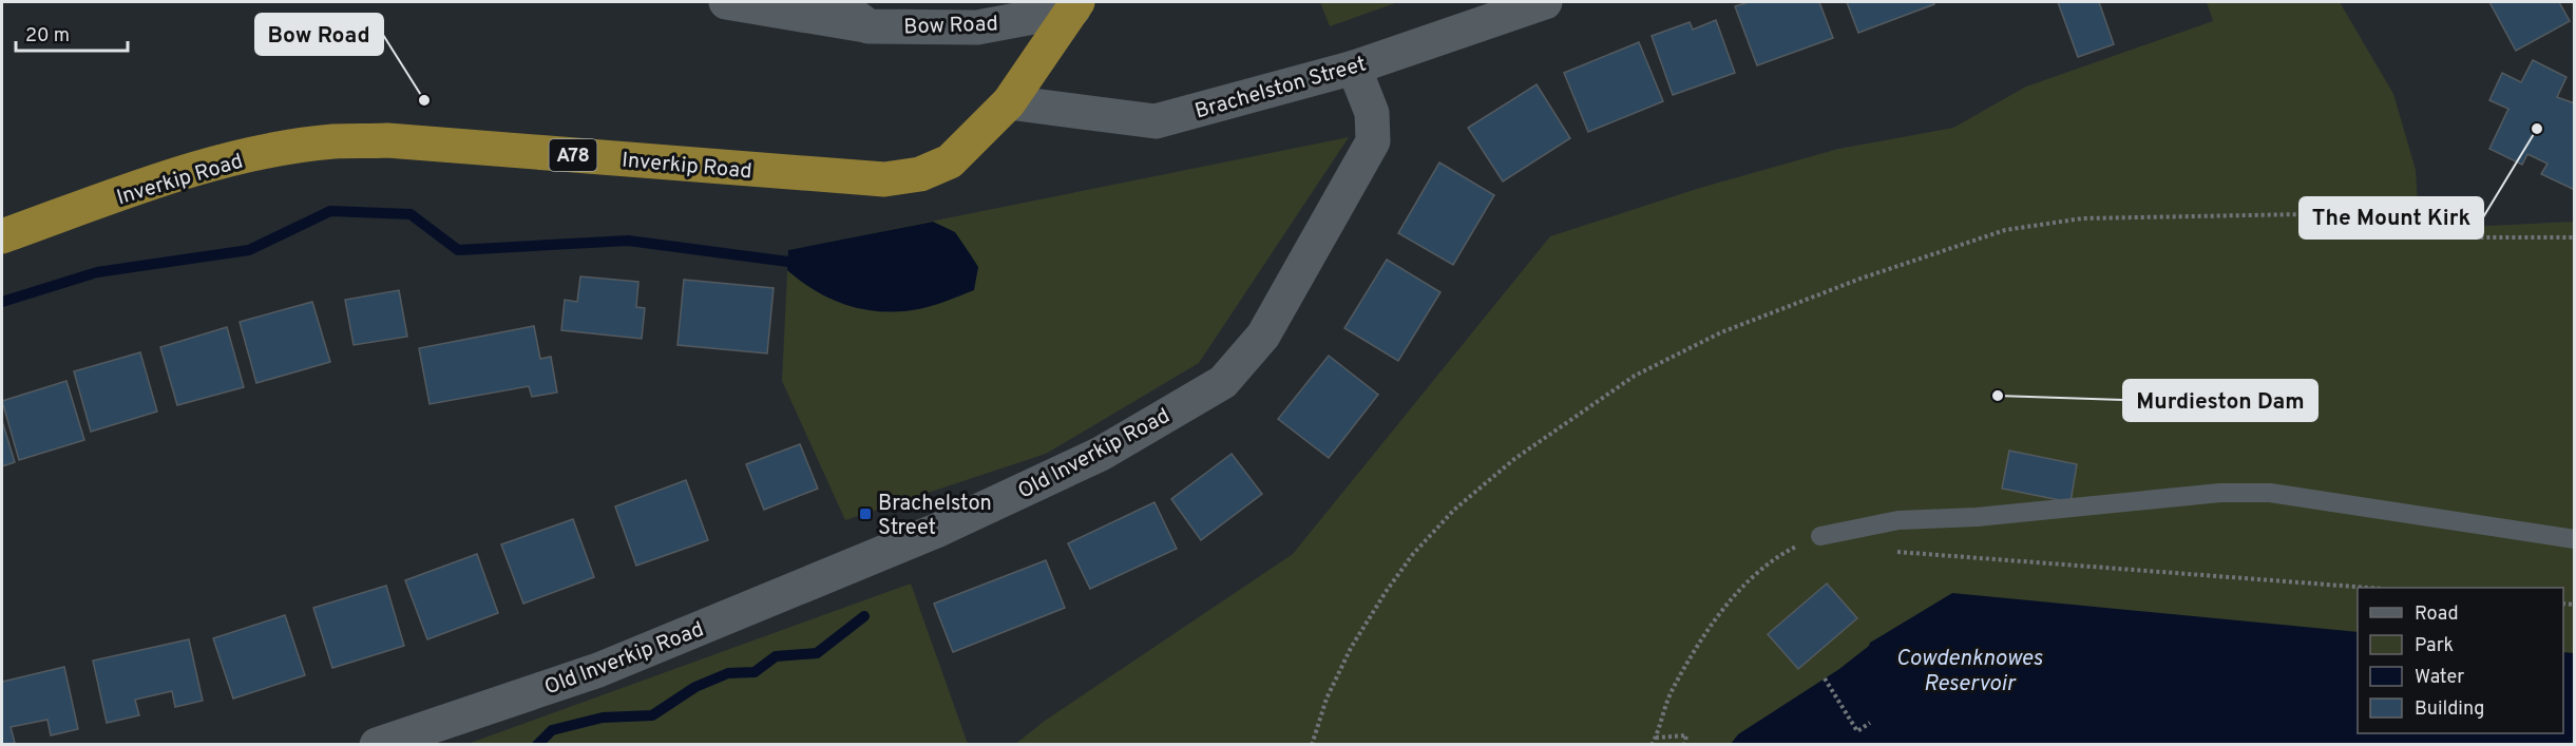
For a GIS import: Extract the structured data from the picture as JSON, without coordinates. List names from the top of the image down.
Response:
{
  "streets": {
    "highway": ["A78", "Inverkip Road"],
    "street": ["Bow Road", "Brachelston Street", "Old Inverkip Road"]
  },
  "crossings": [
    ["Bow Road", "Inverkip Road"],
    ["Brachelston Street", "Inverkip Road"],
    ["Brachelston Street", "Old Inverkip Road"]
  ],
  "water": ["Cowdenknowes Reservoir"],
  "places": {
    "other": ["Bow Road", "The Mount Kirk", "Murdieston Dam"],
    "transit": ["Brachelston Street"]
  },
  "legend": [
    "Road",
    "Park",
    "Water",
    "Building"
  ],
  "scale_bar": "20 m"
}
